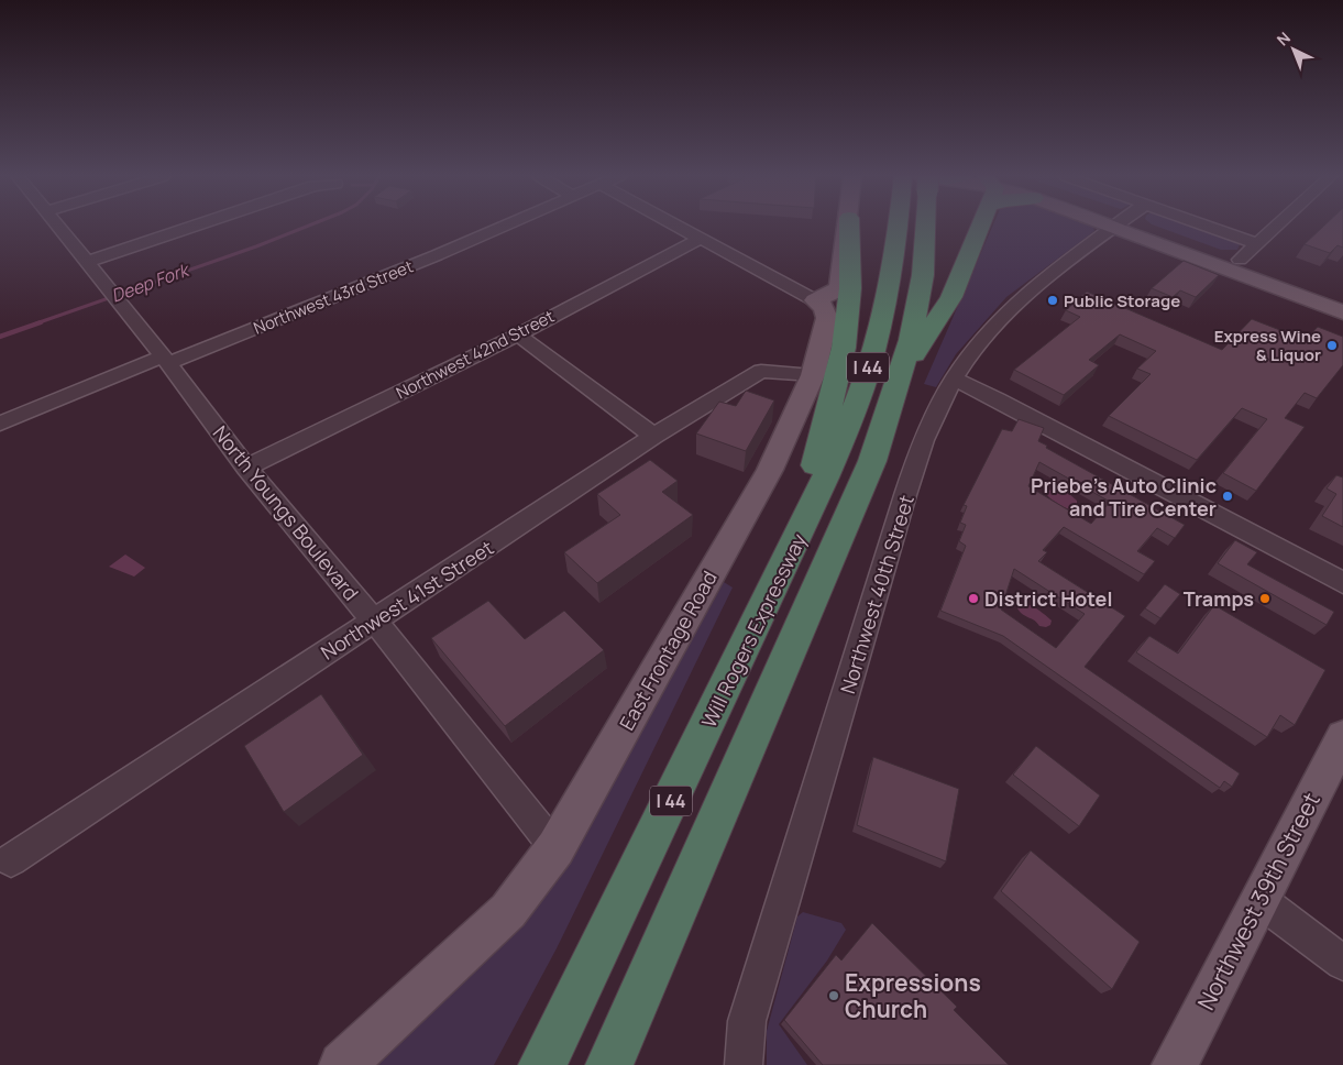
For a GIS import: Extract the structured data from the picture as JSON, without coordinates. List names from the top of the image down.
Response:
{
  "streets": {
    "highway": ["I 44", "Will Rogers Expressway"],
    "main road": ["East Frontage Road", "Northwest 39th Street"],
    "street": [
      "Northwest 43rd Street",
      "Northwest 42nd Street",
      "North Youngs Boulevard",
      "Northwest 40th Street",
      "Northwest 41st Street"
    ]
  },
  "crossings": [
    ["Northwest 43rd Street", "North Youngs Boulevard"],
    ["Northwest 42nd Street", "North Youngs Boulevard"],
    ["North Youngs Boulevard", "Northwest 41st Street"],
    ["North Youngs Boulevard", "East Frontage Road"],
    ["Northwest 41st Street", "East Frontage Road"]
  ],
  "water": ["Deep Fork"],
  "places": [
    "Public Storage",
    "Express Wine & Liquor",
    "Priebe's Auto Clinic and Tire Center",
    "District Hotel",
    "Tramps",
    "Expressions Church"
  ],
  "north": "top left"
}
